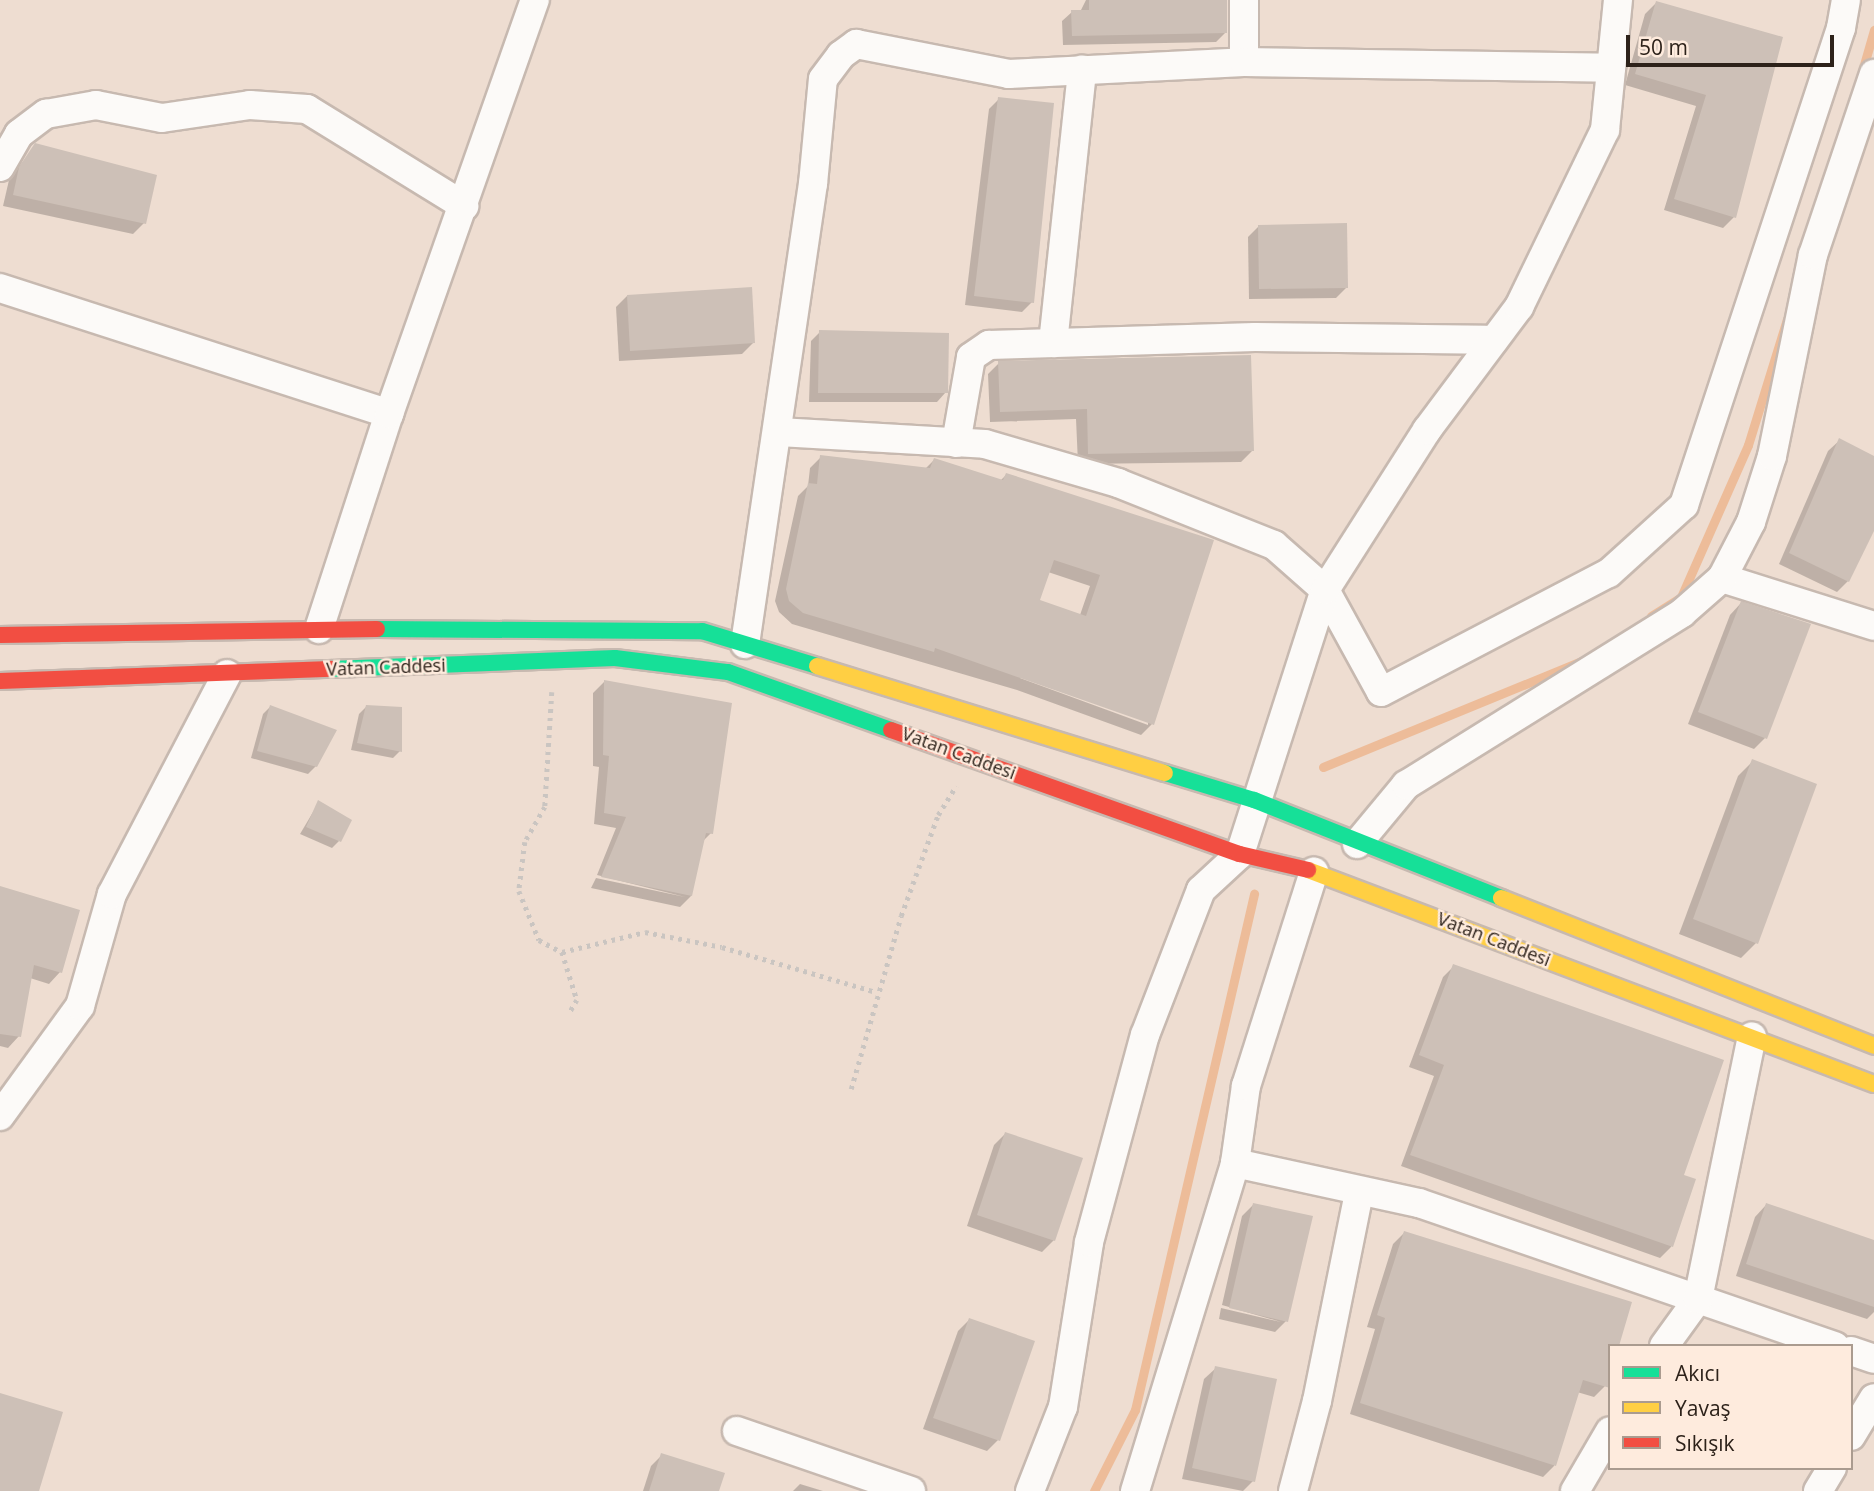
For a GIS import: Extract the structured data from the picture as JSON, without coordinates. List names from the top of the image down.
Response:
{
  "streets": {
    "main road": ["Vatan Caddesi"]
  },
  "legend": ["Akıcı", "Yavaş", "Sıkışık"],
  "scale_bar": "50 m"
}
